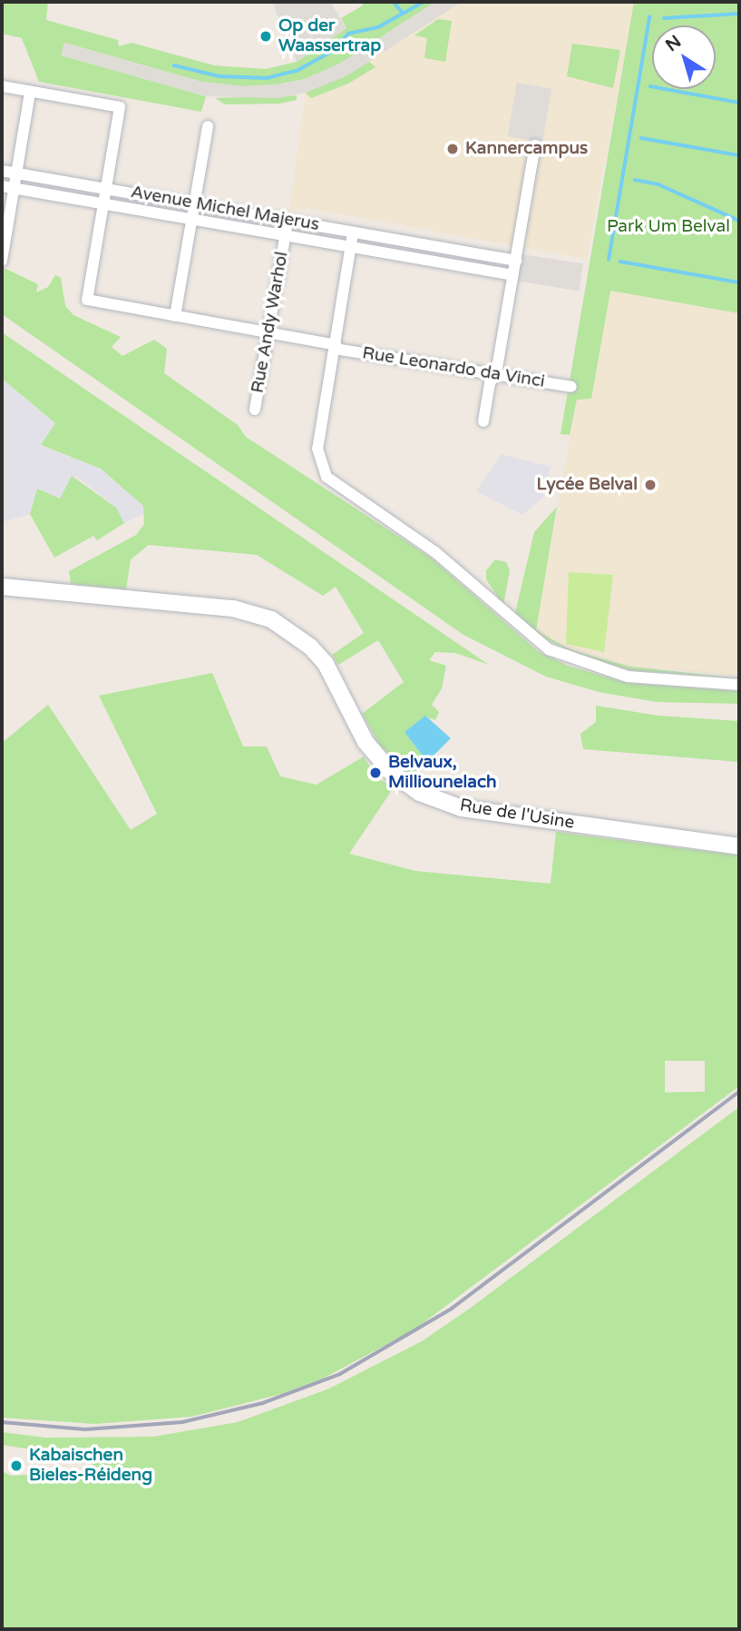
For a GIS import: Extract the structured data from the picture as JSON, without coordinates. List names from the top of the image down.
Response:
{
  "streets": {
    "main road": ["Rue de l'Usine"],
    "street": ["Avenue Michel Majerus", "Rue Andy Warhol", "Rue Leonardo da Vinci"]
  },
  "crossings": [
    ["Avenue Michel Majerus", "Rue Andy Warhol"],
    ["Avenue Michel Majerus", "Rue Leonardo da Vinci"],
    ["Rue Andy Warhol", "Rue Leonardo da Vinci"]
  ],
  "parks": ["Park Um Belval"],
  "places": [
    "Op der Waassertrap",
    "Kannercampus",
    "Lycée Belval",
    "Belvaux, Milliounelach",
    "Kabaischen Bieles-Réideng"
  ],
  "north": "top left"
}
